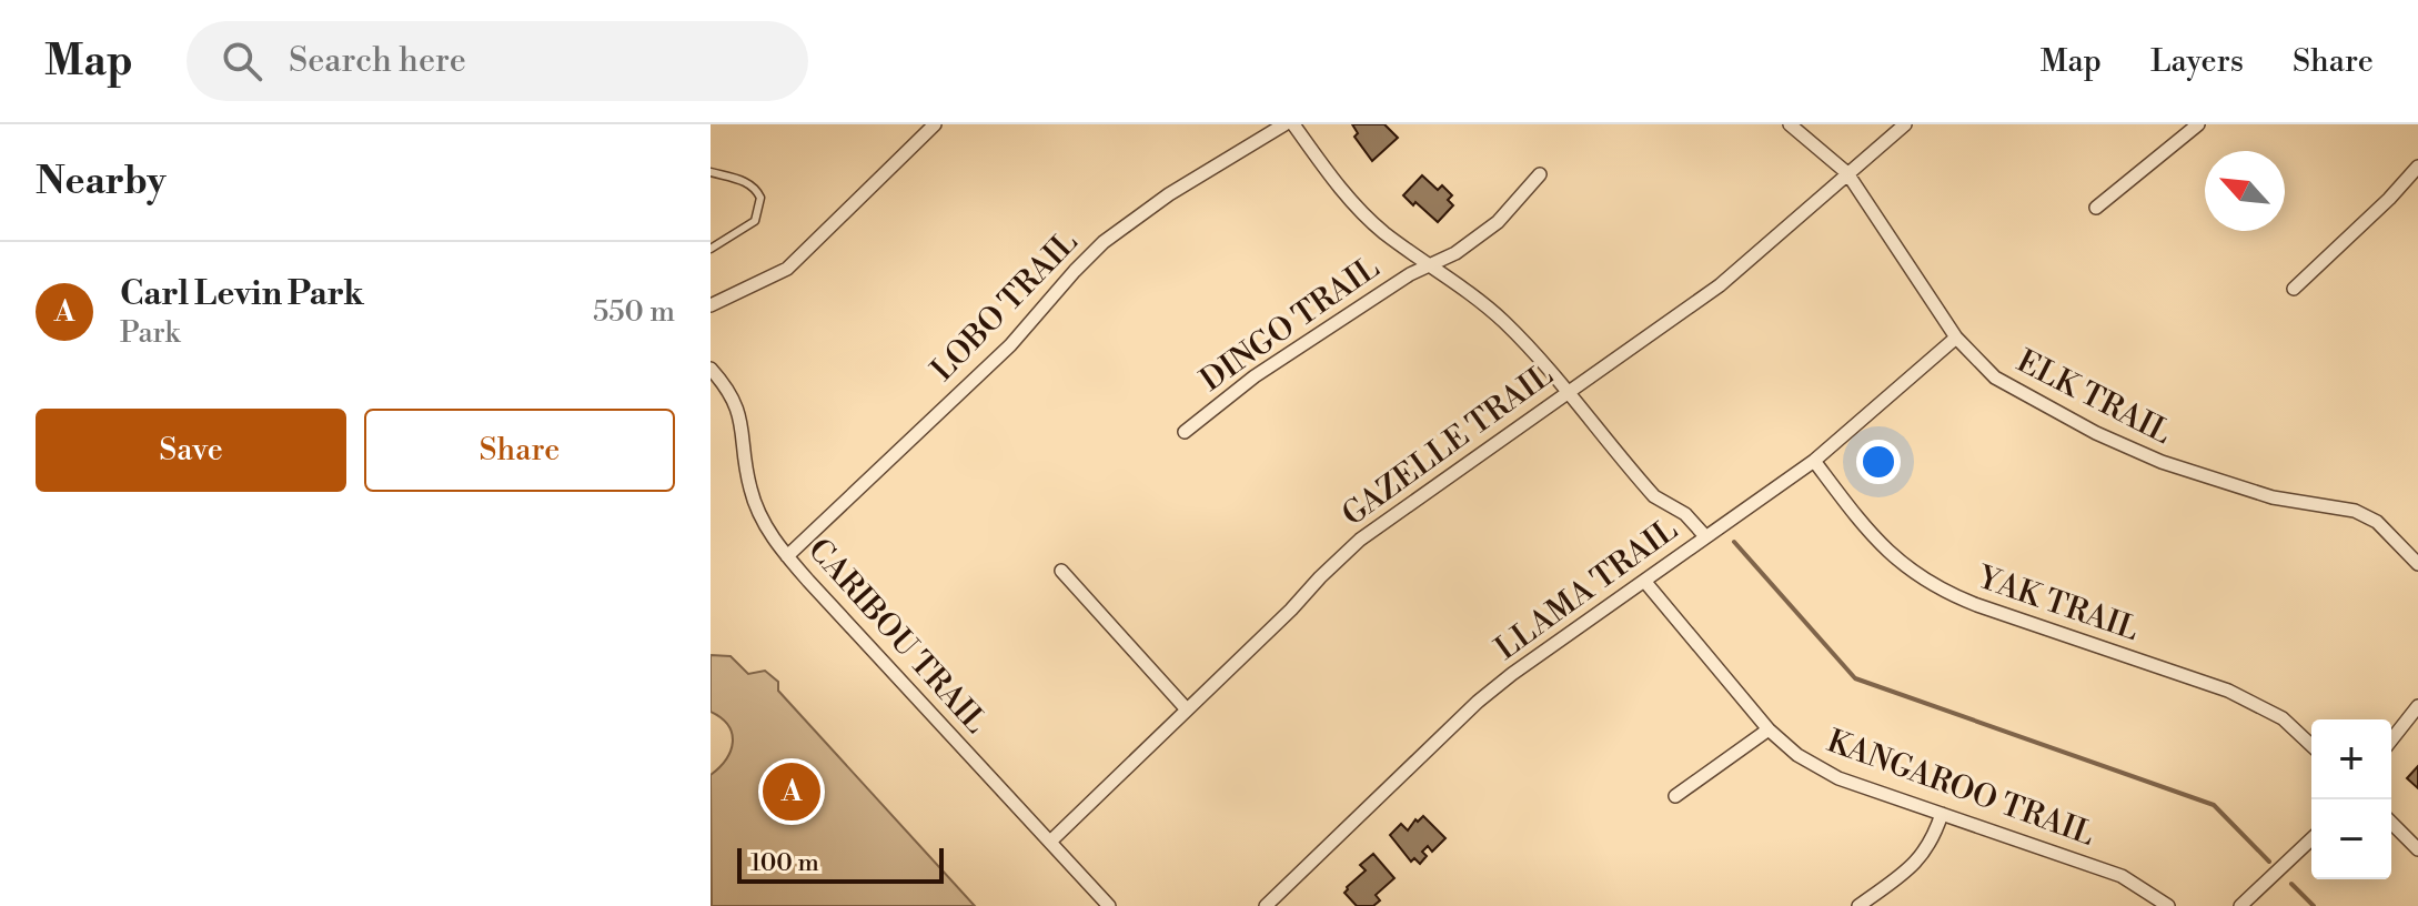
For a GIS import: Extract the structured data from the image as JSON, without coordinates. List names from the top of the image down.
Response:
{
  "streets": {
    "street": [
      "LOBO TRAIL",
      "DINGO TRAIL",
      "ELK TRAIL",
      "GAZELLE TRAIL",
      "LLAMA TRAIL",
      "YAK TRAIL",
      "CARIBOU TRAIL",
      "KANGAROO TRAIL"
    ]
  },
  "crossings": [
    ["LOBO TRAIL", "CARIBOU TRAIL"],
    ["ELK TRAIL", "GAZELLE TRAIL"],
    ["ELK TRAIL", "LLAMA TRAIL"],
    ["GAZELLE TRAIL", "CARIBOU TRAIL"],
    ["LLAMA TRAIL", "YAK TRAIL"],
    ["LLAMA TRAIL", "KANGAROO TRAIL"]
  ],
  "scale_bar": "100 m",
  "north": "top left",
  "page": {
    "header": "Map",
    "search": "Search here",
    "nav": ["Map", "Layers", "Share"],
    "heading": "Nearby",
    "list": [
      {
        "mark": "A",
        "name": "Carl Levin Park",
        "note": "Park",
        "value": "550 m"
      }
    ],
    "buttons": ["Save", "Share"],
    "map_buttons": ["+", "−"],
    "pins": "A",
    "scale": "100 m"
  }
}
